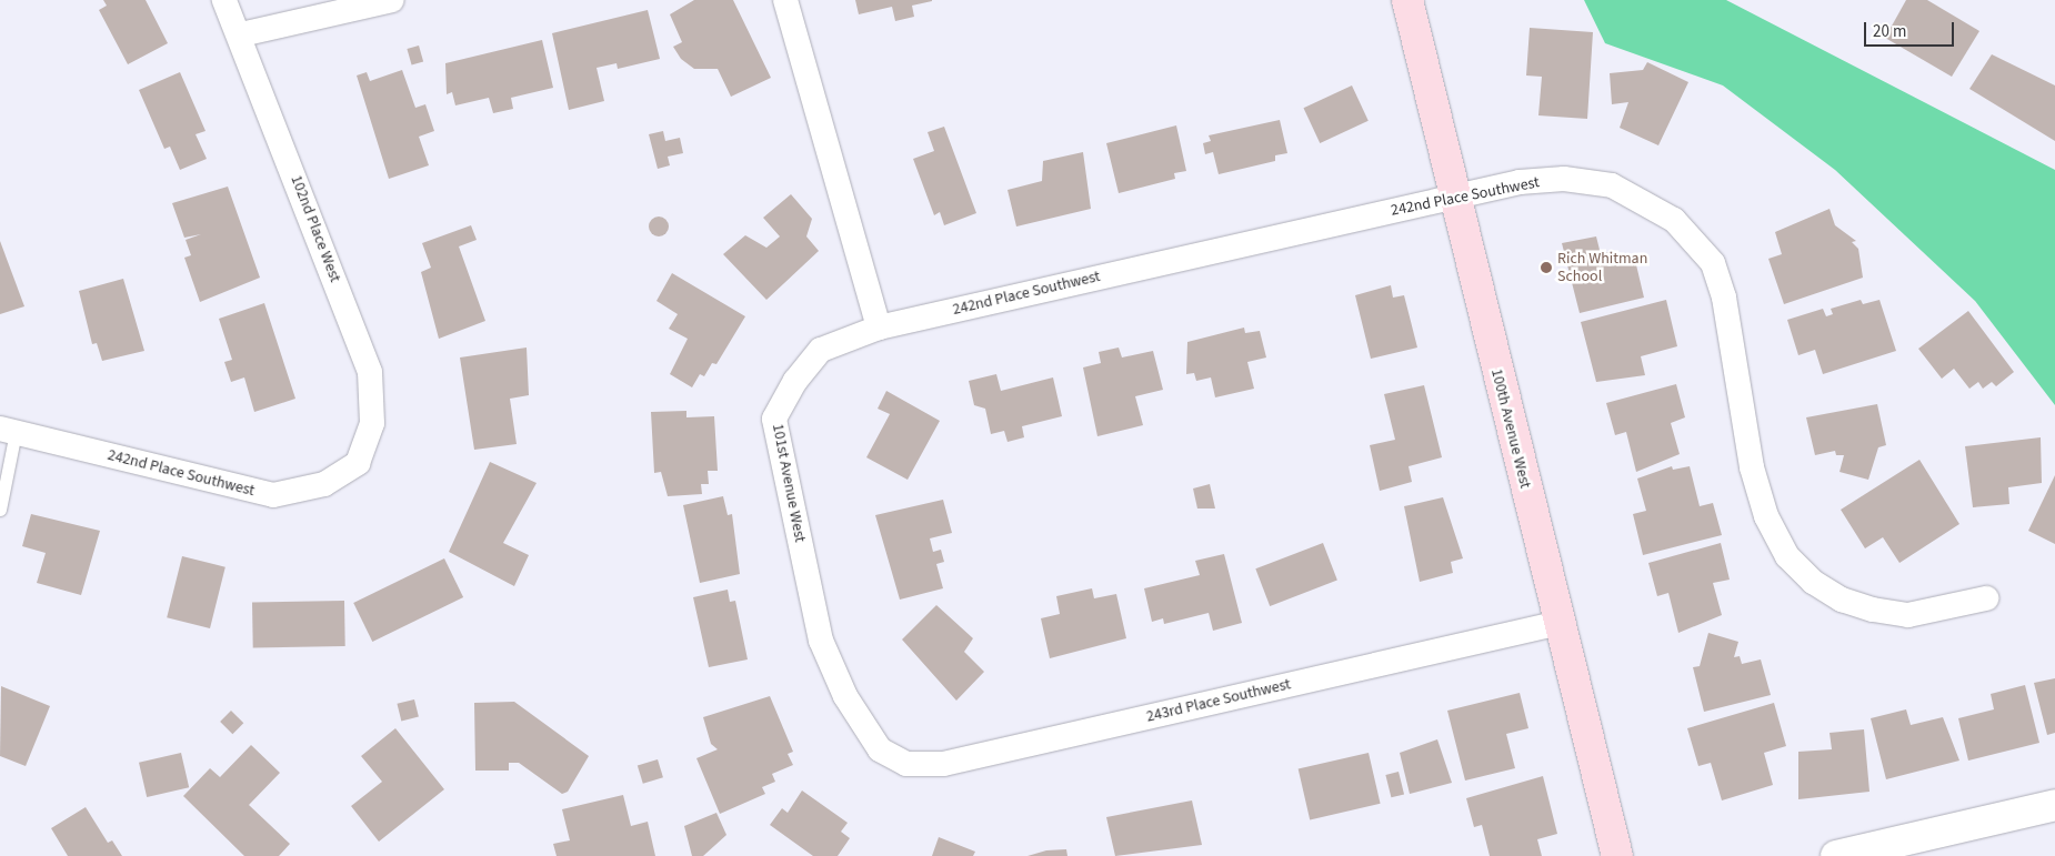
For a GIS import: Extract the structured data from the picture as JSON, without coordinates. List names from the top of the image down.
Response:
{
  "streets": {
    "main road": ["100th Avenue West"],
    "street": [
      "242nd Place Southwest",
      "102nd Place West",
      "101st Avenue West",
      "243rd Place Southwest"
    ]
  },
  "crossings": [
    ["242nd Place Southwest", "102nd Place West"],
    ["242nd Place Southwest", "100th Avenue West"],
    ["242nd Place Southwest", "101st Avenue West"],
    ["100th Avenue West", "243rd Place Southwest"],
    ["101st Avenue West", "243rd Place Southwest"]
  ],
  "places": ["Rich Whitman School"],
  "scale_bar": "20 m"
}
